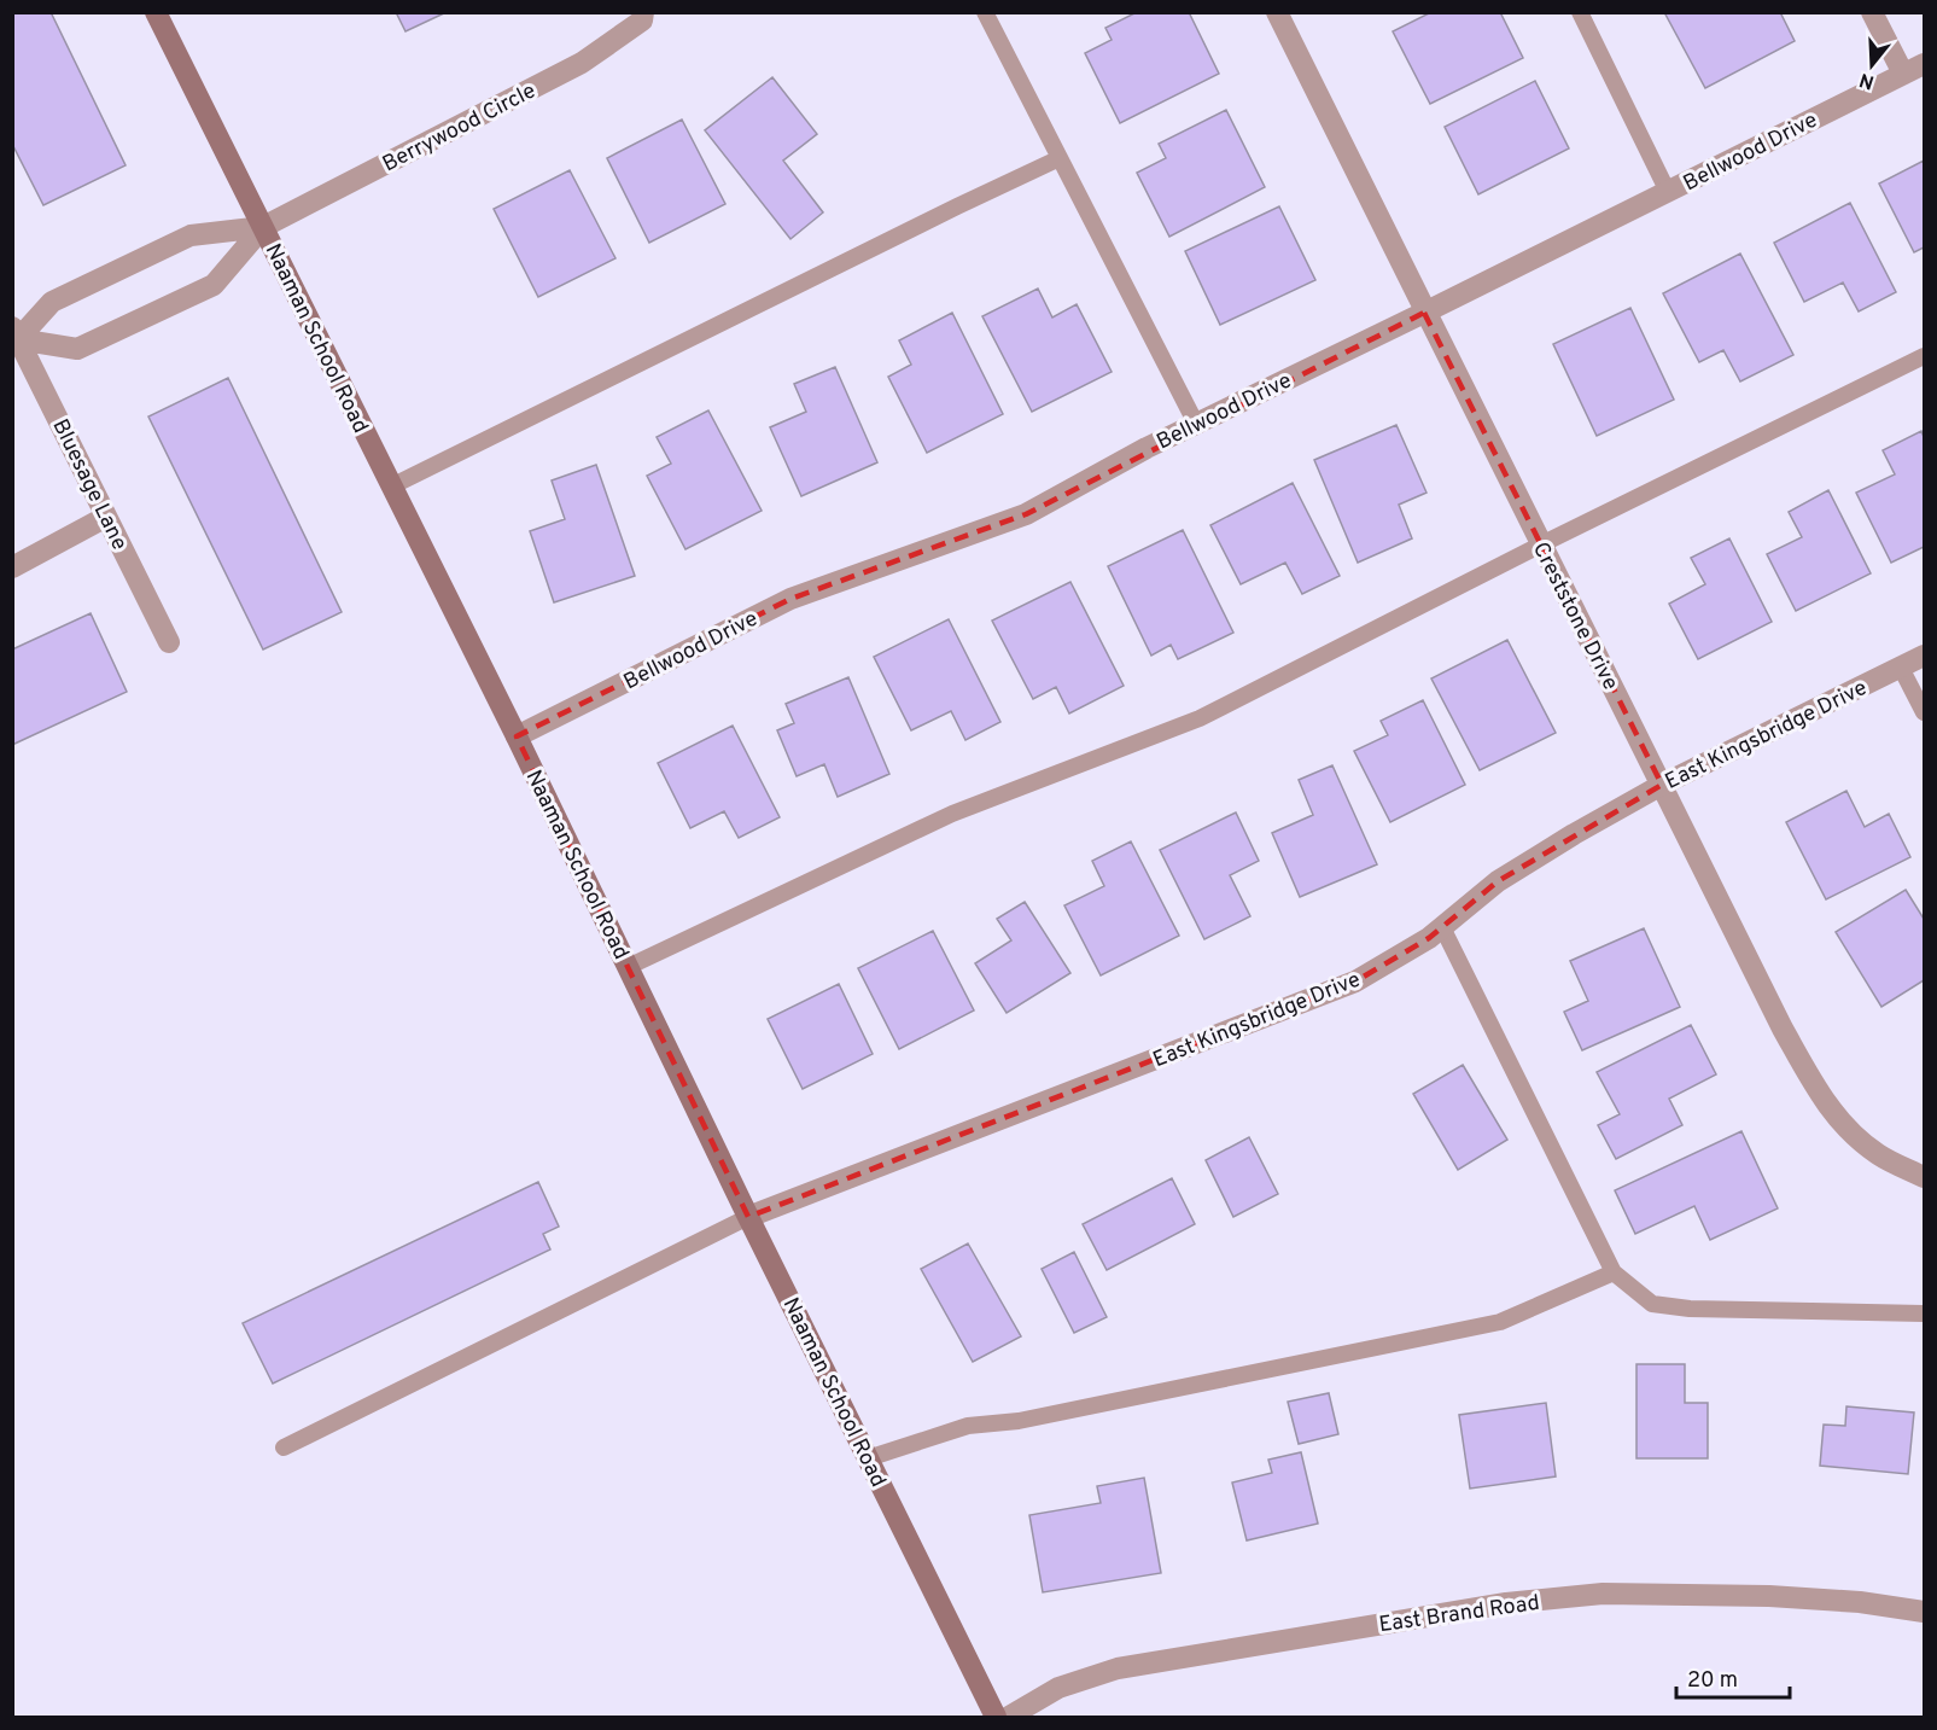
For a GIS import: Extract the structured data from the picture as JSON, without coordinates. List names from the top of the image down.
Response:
{
  "streets": {
    "main road": ["Naaman School Road"],
    "street": [
      "Berrywood Circle",
      "Bellwood Drive",
      "Bluesage Lane",
      "Creststone Drive",
      "East Kingsbridge Drive",
      "East Brand Road"
    ]
  },
  "crossings": [
    ["Berrywood Circle", "Naaman School Road"],
    ["Bellwood Drive", "Naaman School Road"],
    ["Bellwood Drive", "Creststone Drive"],
    ["Naaman School Road", "East Kingsbridge Drive"],
    ["Creststone Drive", "East Kingsbridge Drive"]
  ],
  "scale_bar": "20 m",
  "north": "bottom"
}
